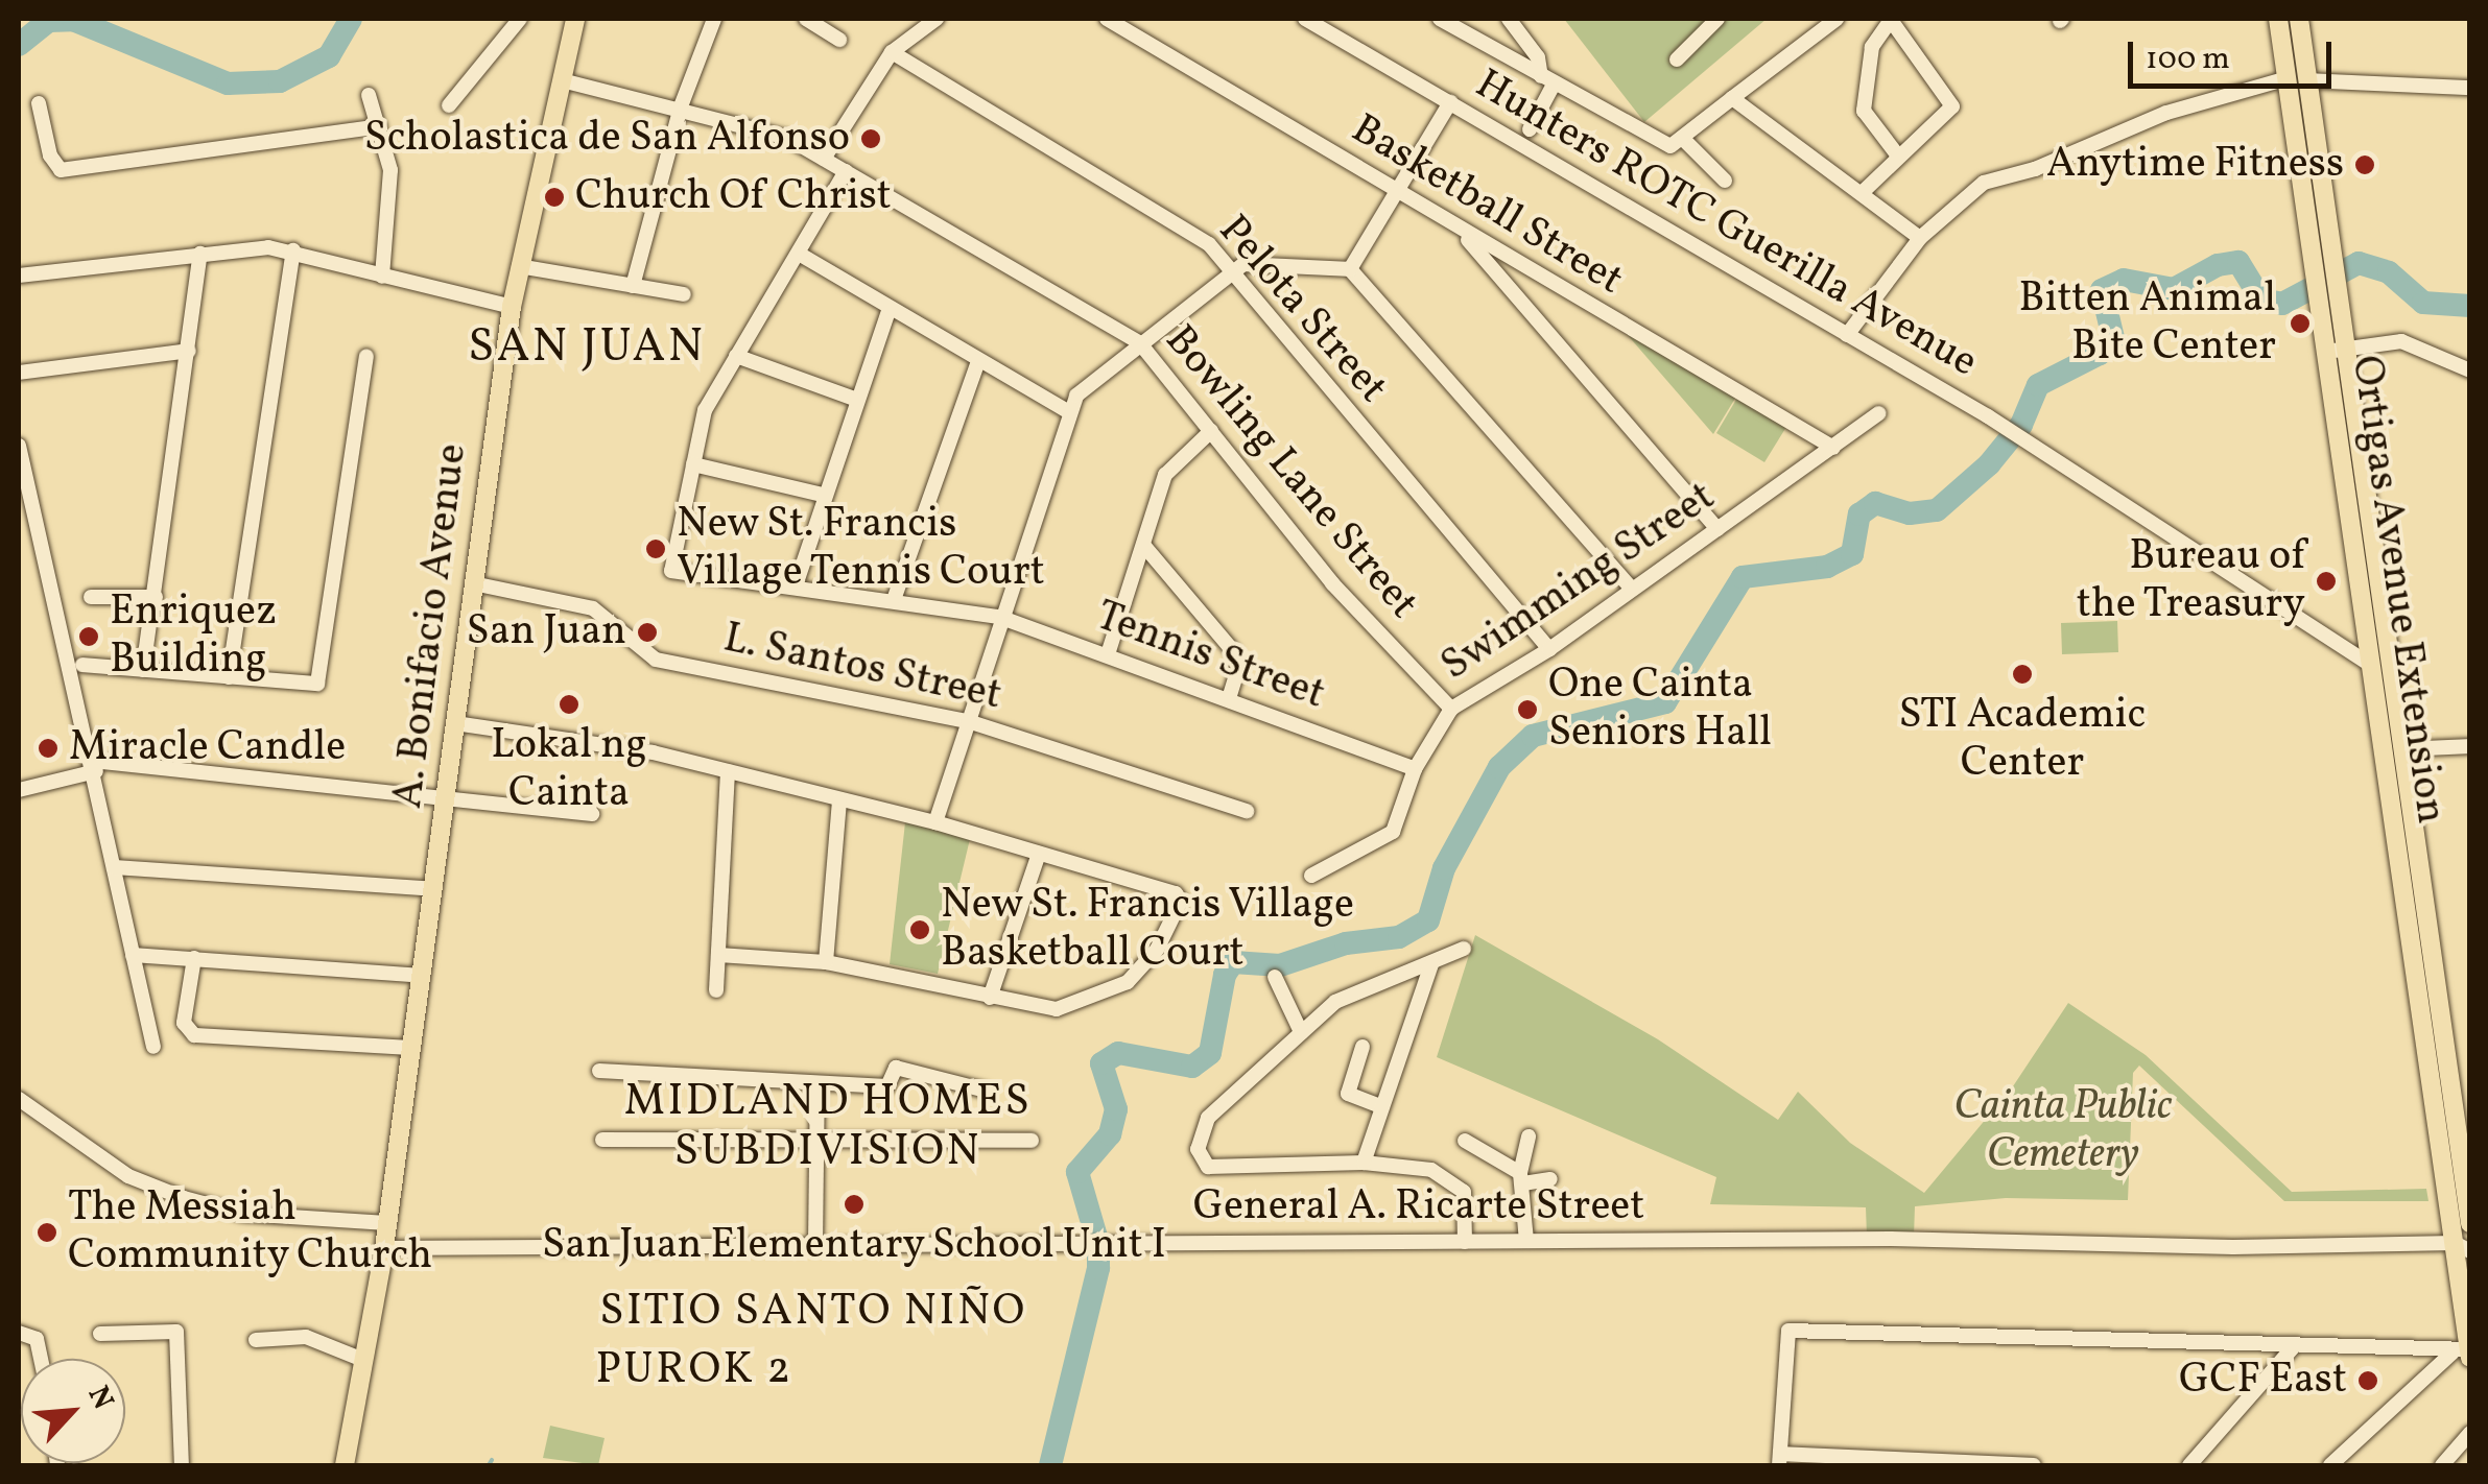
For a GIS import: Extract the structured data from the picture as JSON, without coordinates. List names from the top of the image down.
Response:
{
  "streets": {
    "main road": ["Ortigas Avenue Extension", "A. Bonifacio Avenue"],
    "street": [
      "Basketball Street",
      "Hunters ROTC Guerilla Avenue",
      "Pelota Street",
      "Bowling Lane Street",
      "Swimming Street",
      "Tennis Street",
      "L. Santos Street",
      "General A. Ricarte Street"
    ]
  },
  "crossings": [
    ["Basketball Street", "Swimming Street"],
    ["Hunters ROTC Guerilla Avenue", "Ortigas Avenue Extension"],
    ["Pelota Street", "Swimming Street"],
    ["Bowling Lane Street", "Swimming Street"],
    ["Bowling Lane Street", "A. Bonifacio Avenue"],
    ["Swimming Street", "Tennis Street"],
    ["Ortigas Avenue Extension", "General A. Ricarte Street"],
    ["A. Bonifacio Avenue", "L. Santos Street"],
    ["A. Bonifacio Avenue", "General A. Ricarte Street"]
  ],
  "districts": [
    "SAN JUAN",
    "MIDLAND HOMES SUBDIVISION",
    "SITIO SANTO NIÑO",
    "PUROK 2"
  ],
  "parks": ["Cainta Public Cemetery"],
  "places": [
    "Scholastica de San Alfonso",
    "Anytime Fitness",
    "Church Of Christ",
    "Bitten Animal Bite Center",
    "New St. Francis Village Tennis Court",
    "Bureau of the Treasury",
    "San Juan",
    "Enriquez Building",
    "STI Academic Center",
    "Lokal ng Cainta",
    "One Cainta Seniors Hall",
    "Miracle Candle",
    "New St. Francis Village Basketball Court",
    "San Juan Elementary School Unit I",
    "The Messiah Community Church",
    "GCF East"
  ],
  "scale_bar": "100 m",
  "north": "top right"
}
